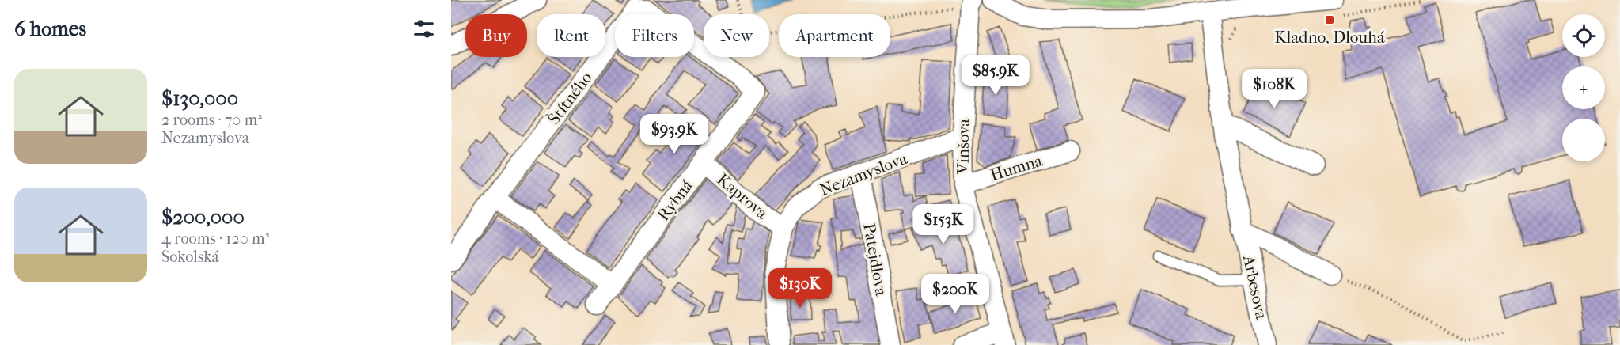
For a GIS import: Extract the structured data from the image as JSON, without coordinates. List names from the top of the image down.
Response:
{
  "streets": {
    "street": [
      "Štítného",
      "Vinšova",
      "Humna",
      "Nezamyslova",
      "Kaprova",
      "Rybná",
      "Patejdlova",
      "Arbesova"
    ]
  },
  "crossings": [
    ["Štítného", "Rybná"],
    ["Vinšova", "Humna"],
    ["Vinšova", "Nezamyslova"],
    ["Nezamyslova", "Kaprova"],
    ["Nezamyslova", "Patejdlova"],
    ["Kaprova", "Rybná"]
  ],
  "places": {
    "transit": ["Kladno, Dlouhá"]
  },
  "page": {
    "heading": "6 homes",
    "map_buttons": ["+", "−"],
    "chip": [
      "Buy",
      "Rent",
      "Filters",
      "New",
      "Apartment"
    ],
    "price": [
      "$85.9K",
      "$108K",
      "$93.9K",
      "$153K",
      "$130K",
      "$200K"
    ],
    "list": [
      {
        "name": "$130,000",
        "note": "2 rooms · 70 m² · Nezamyslova"
      },
      {
        "name": "$200,000",
        "note": "4 rooms · 120 m² · Sokolská"
      }
    ]
  }
}
